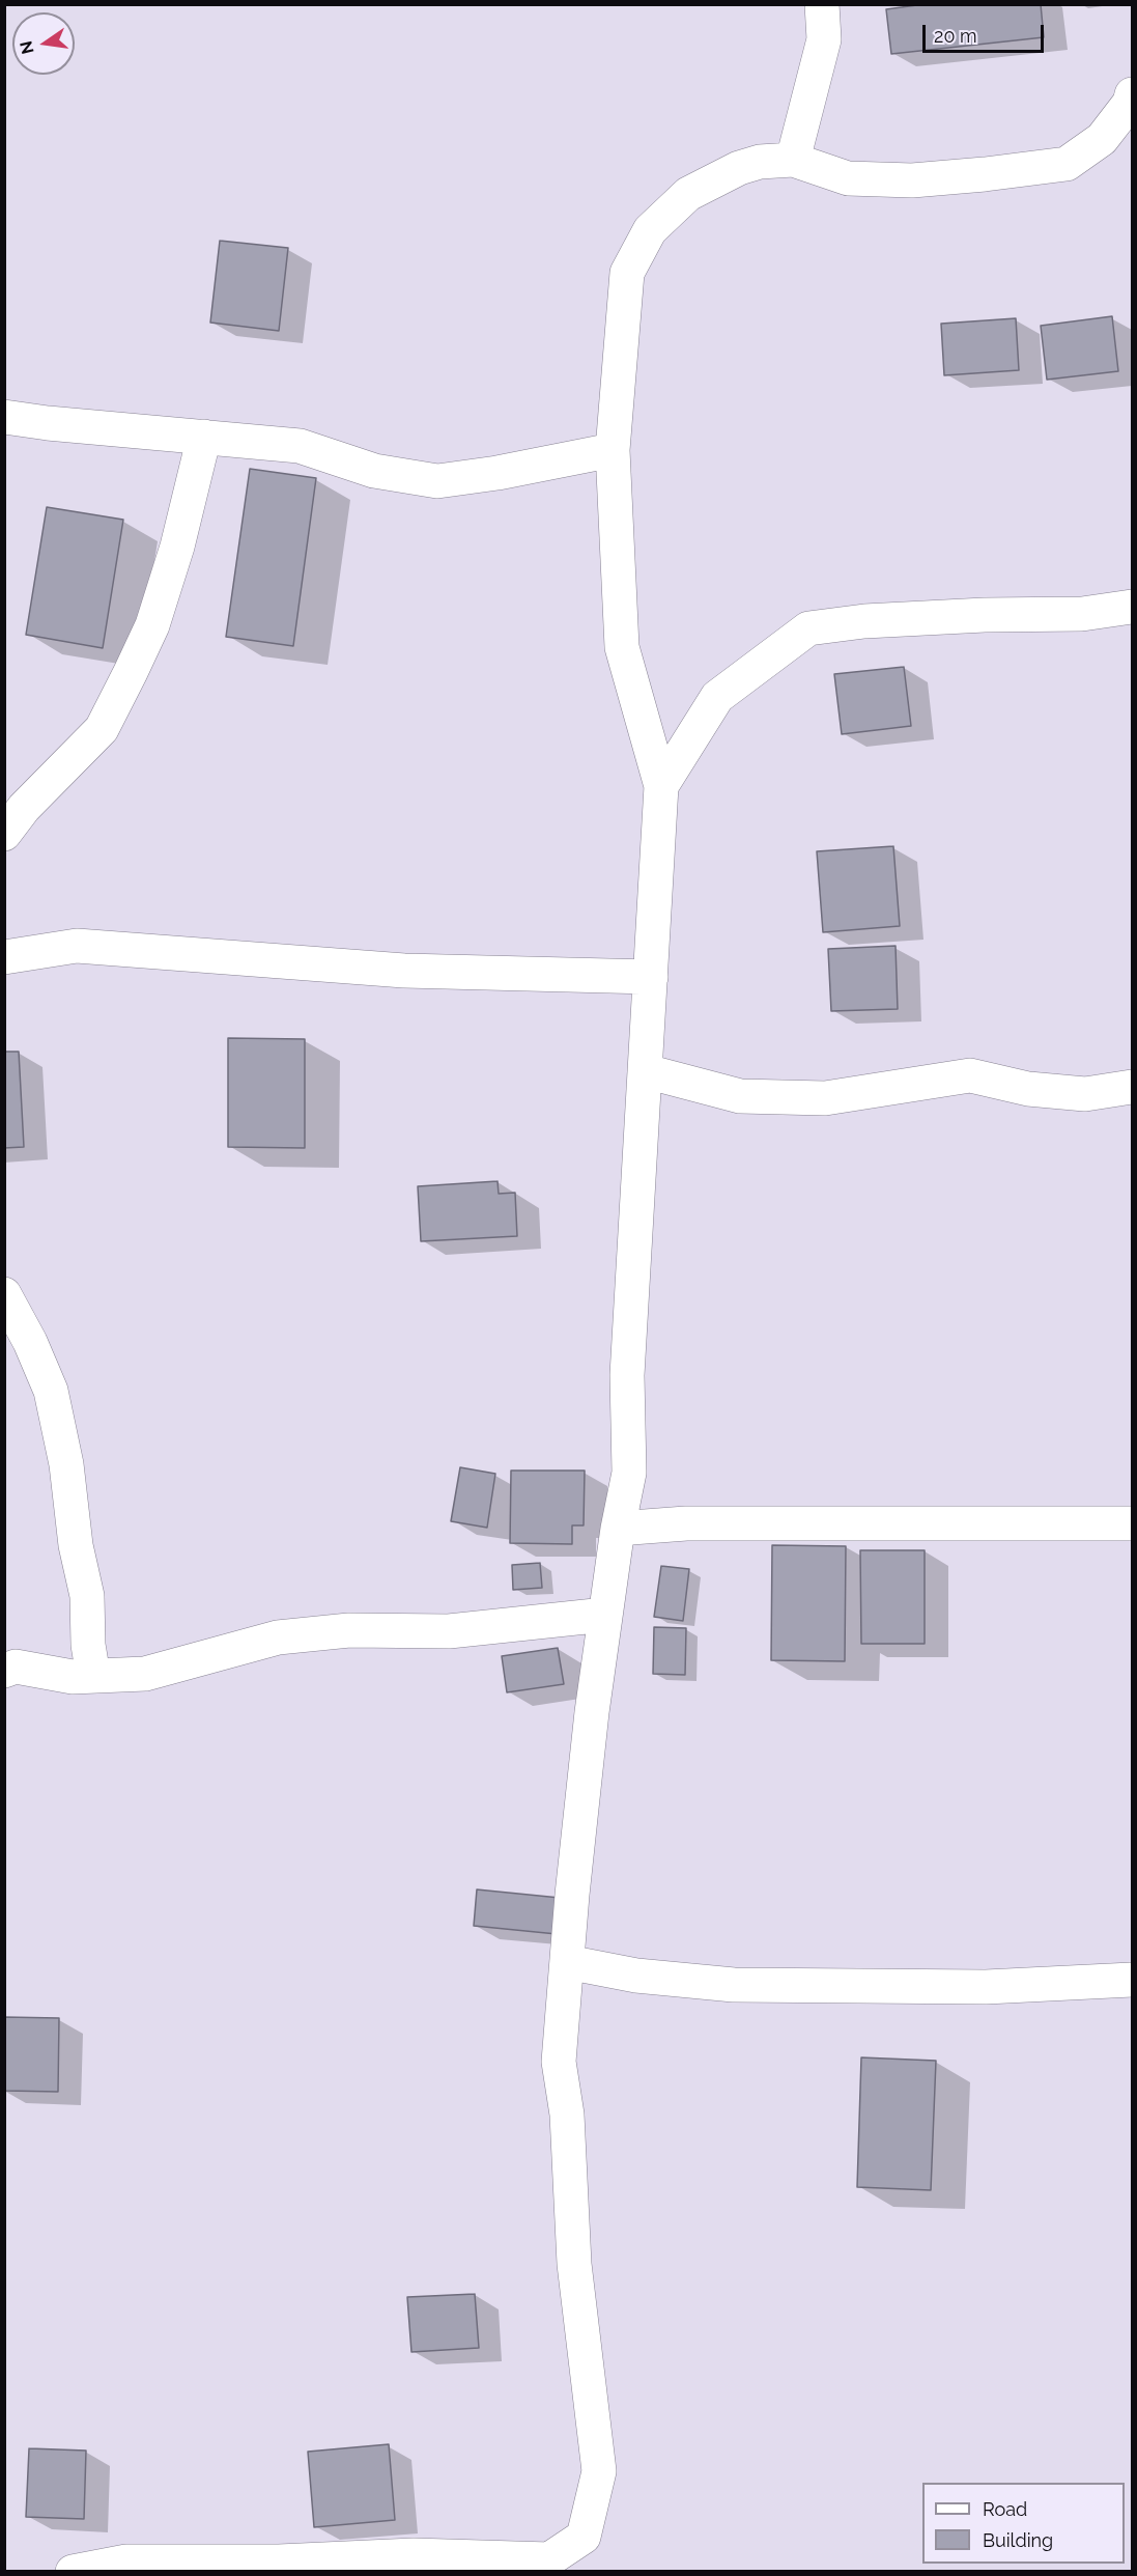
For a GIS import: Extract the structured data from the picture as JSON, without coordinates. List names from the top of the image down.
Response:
{
  "legend": ["Road", "Building"],
  "scale_bar": "20 m",
  "north": "left"
}
